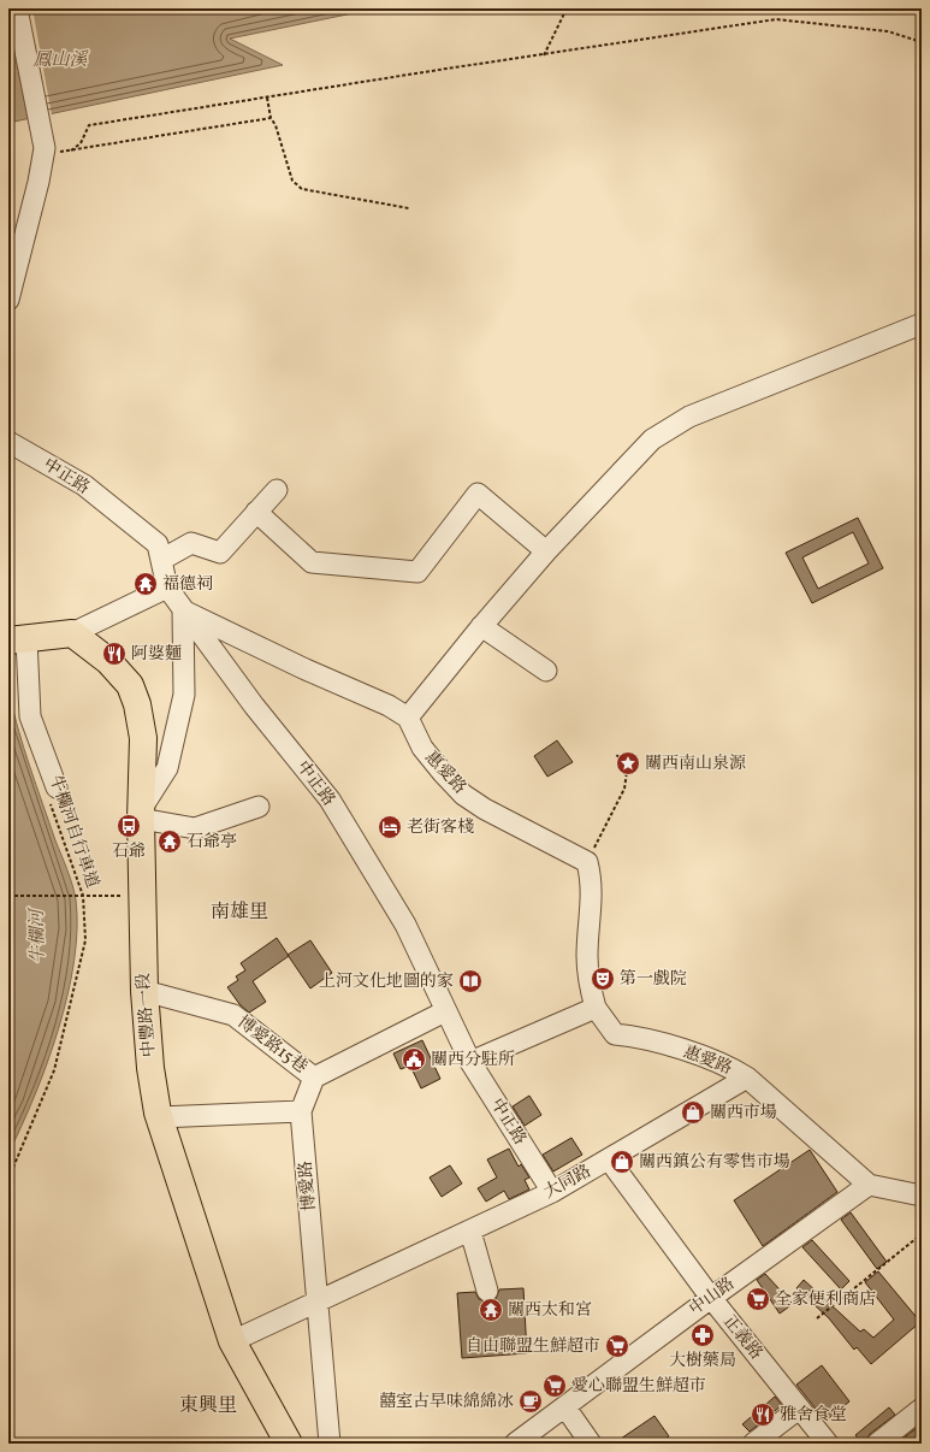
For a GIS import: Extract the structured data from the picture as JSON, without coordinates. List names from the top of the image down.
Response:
{
  "streets": {
    "main road": ["中豐路一段"],
    "street": [
      "中正路",
      "惠愛路",
      "博愛路15巷",
      "大同路",
      "博愛路",
      "中山路",
      "正義路"
    ],
    "path": ["牛欄河自行車道"]
  },
  "crossings": [
    ["中正路", "大同路"],
    ["惠愛路", "大同路"],
    ["中豐路一段", "博愛路15巷"],
    ["中豐路一段", "大同路"],
    ["博愛路15巷", "博愛路"],
    ["大同路", "博愛路"],
    ["大同路", "正義路"],
    ["中山路", "正義路"]
  ],
  "districts": ["南雄里", "東興里"],
  "water": ["鳳山溪", "牛欄河"],
  "places": {
    "temple": ["福德祠", "石爺亭", "關西太和宮"],
    "restaurant": ["阿婆麵", "雅舍食堂"],
    "place": ["關西南山泉源"],
    "bus stop": ["石爺"],
    "hotel": ["老街客棧"],
    "theatre": ["第一戲院"],
    "library": ["上河文化地圖的家"],
    "public building": ["關西分駐所"],
    "shop": ["關西市場", "關西鎮公有零售市場"],
    "supermarket": ["全家便利商店", "自由聯盟生鮮超市", "愛心聯盟生鮮超市"],
    "pharmacy": ["大樹藥局"],
    "cafe": ["囍室古早味綿綿冰"]
  }
}
